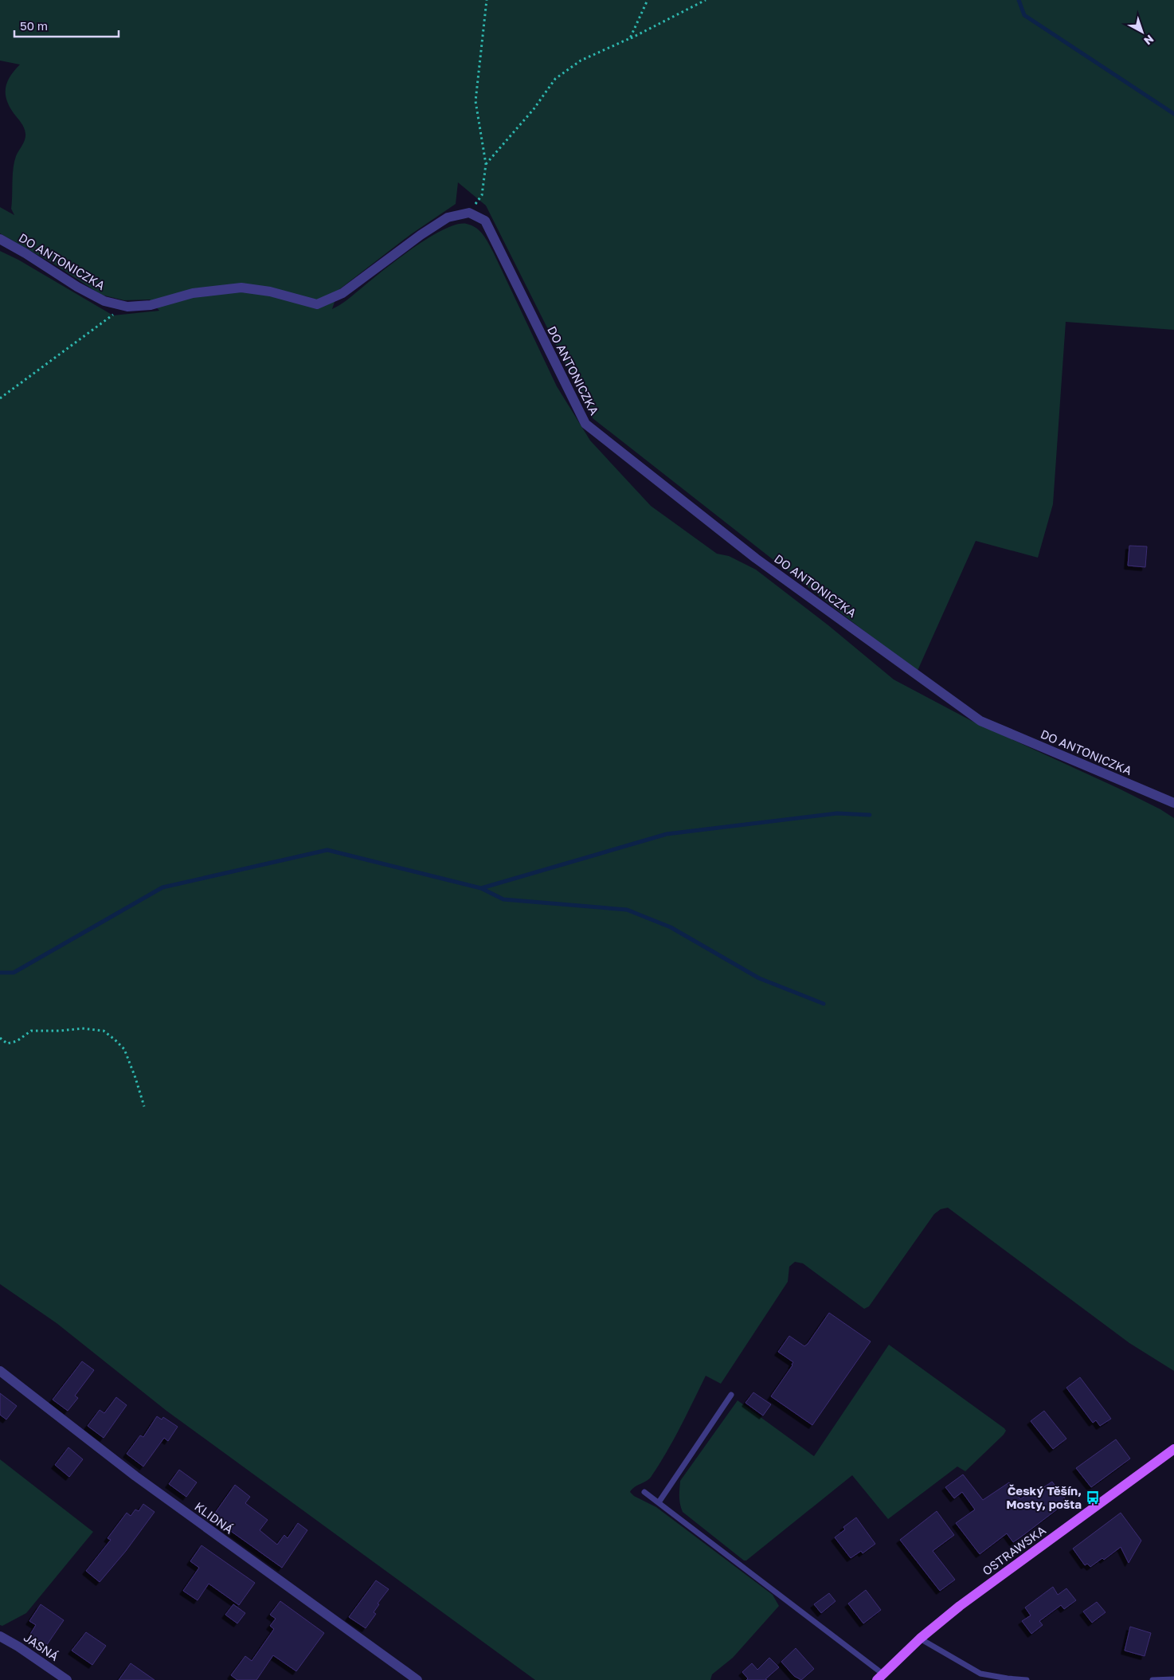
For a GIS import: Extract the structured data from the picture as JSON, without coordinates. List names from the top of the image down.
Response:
{
  "streets": {
    "main road": ["OSTRAWSKA"],
    "street": ["DO ANTONICZKA", "KLIDNÁ", "JASNÁ"]
  },
  "places": {
    "bus stop": ["Český Těšín, Mosty, pošta"]
  },
  "scale_bar": "50 m",
  "north": "bottom right"
}
